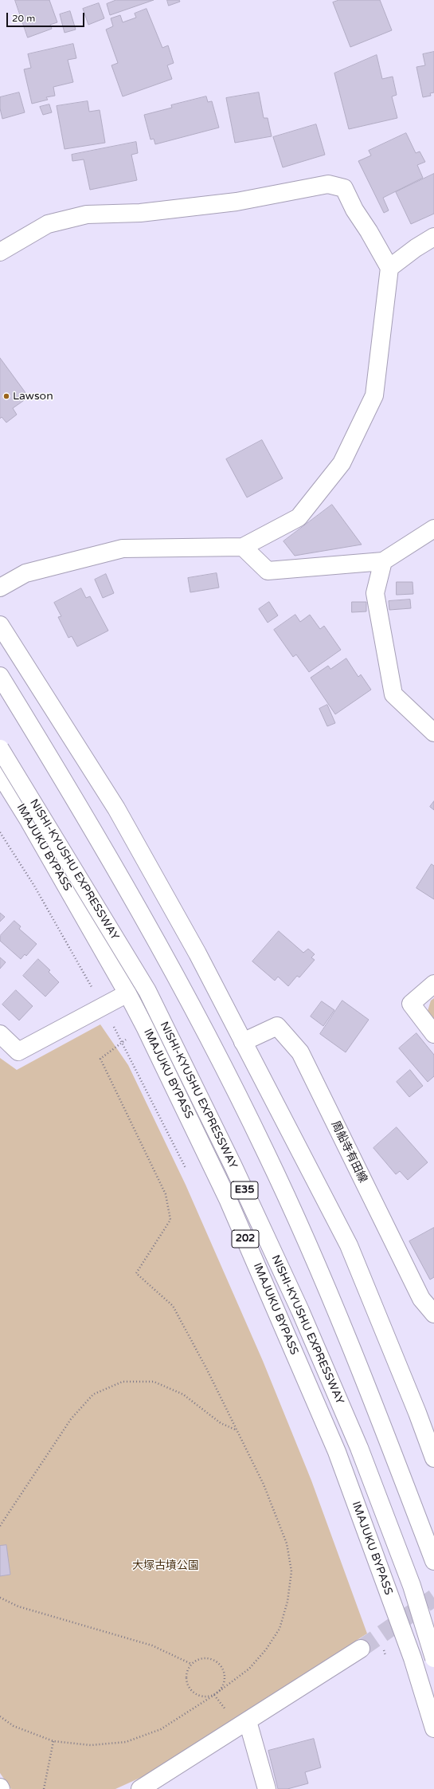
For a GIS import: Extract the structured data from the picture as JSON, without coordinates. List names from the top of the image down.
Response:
{
  "streets": {
    "main road": [
      "IMAJUKU BYPASS",
      "NISHI-KYUSHU EXPRESSWAY",
      "周船寺有田線",
      "E35",
      "202"
    ]
  },
  "parks": ["大塚古墳公園"],
  "places": ["Lawson"],
  "scale_bar": "20 m"
}
